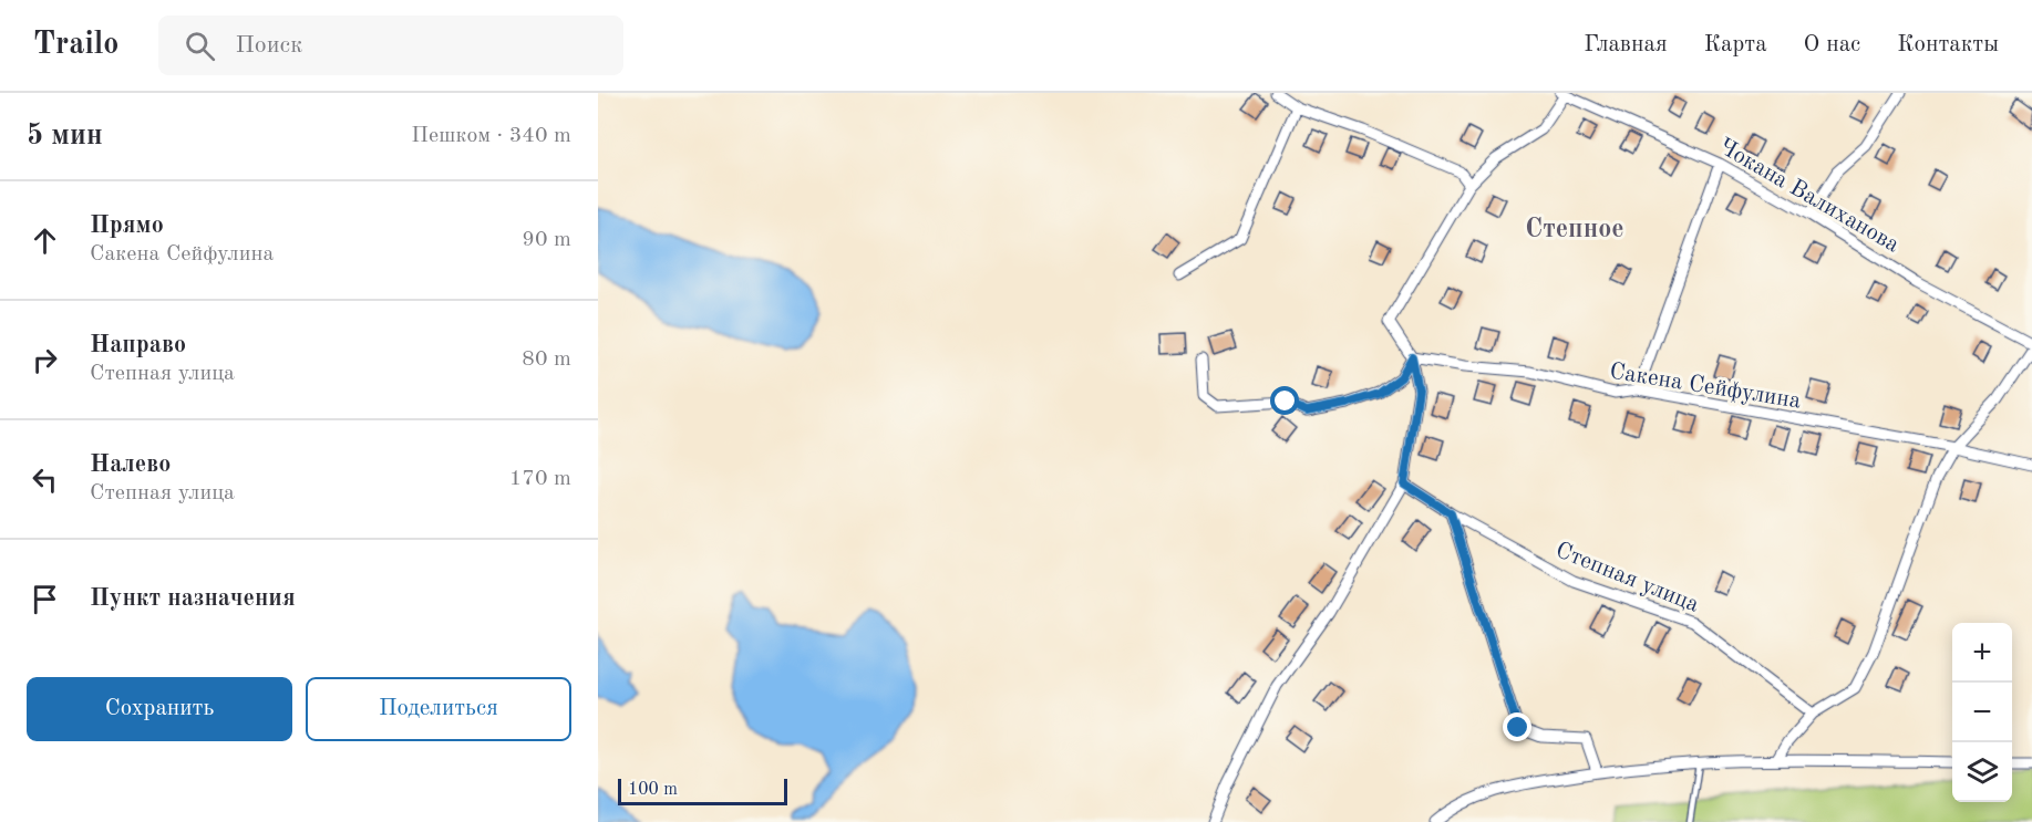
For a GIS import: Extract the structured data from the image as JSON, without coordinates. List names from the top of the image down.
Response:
{
  "streets": {
    "street": ["Чокана Валиханова", "Сакена Сейфулина", "Степная улица"]
  },
  "districts": ["Степное"],
  "scale_bar": "100 m",
  "page": {
    "header": "Trailo",
    "search": "Поиск",
    "nav": [
      "Главная",
      "Карта",
      "О нас",
      "Контакты"
    ],
    "heading": ["5 мин", "Пешком · 340 m"],
    "list": [
      ["Прямо", "Сакена Сейфулина", "90 m"],
      ["Направо", "Степная улица", "80 m"],
      ["Налево", "Степная улица", "170 m"],
      "Пункт назначения"
    ],
    "map_buttons": ["+", "−"],
    "buttons": ["Сохранить", "Поделиться"],
    "scale": "100 m"
  }
}
